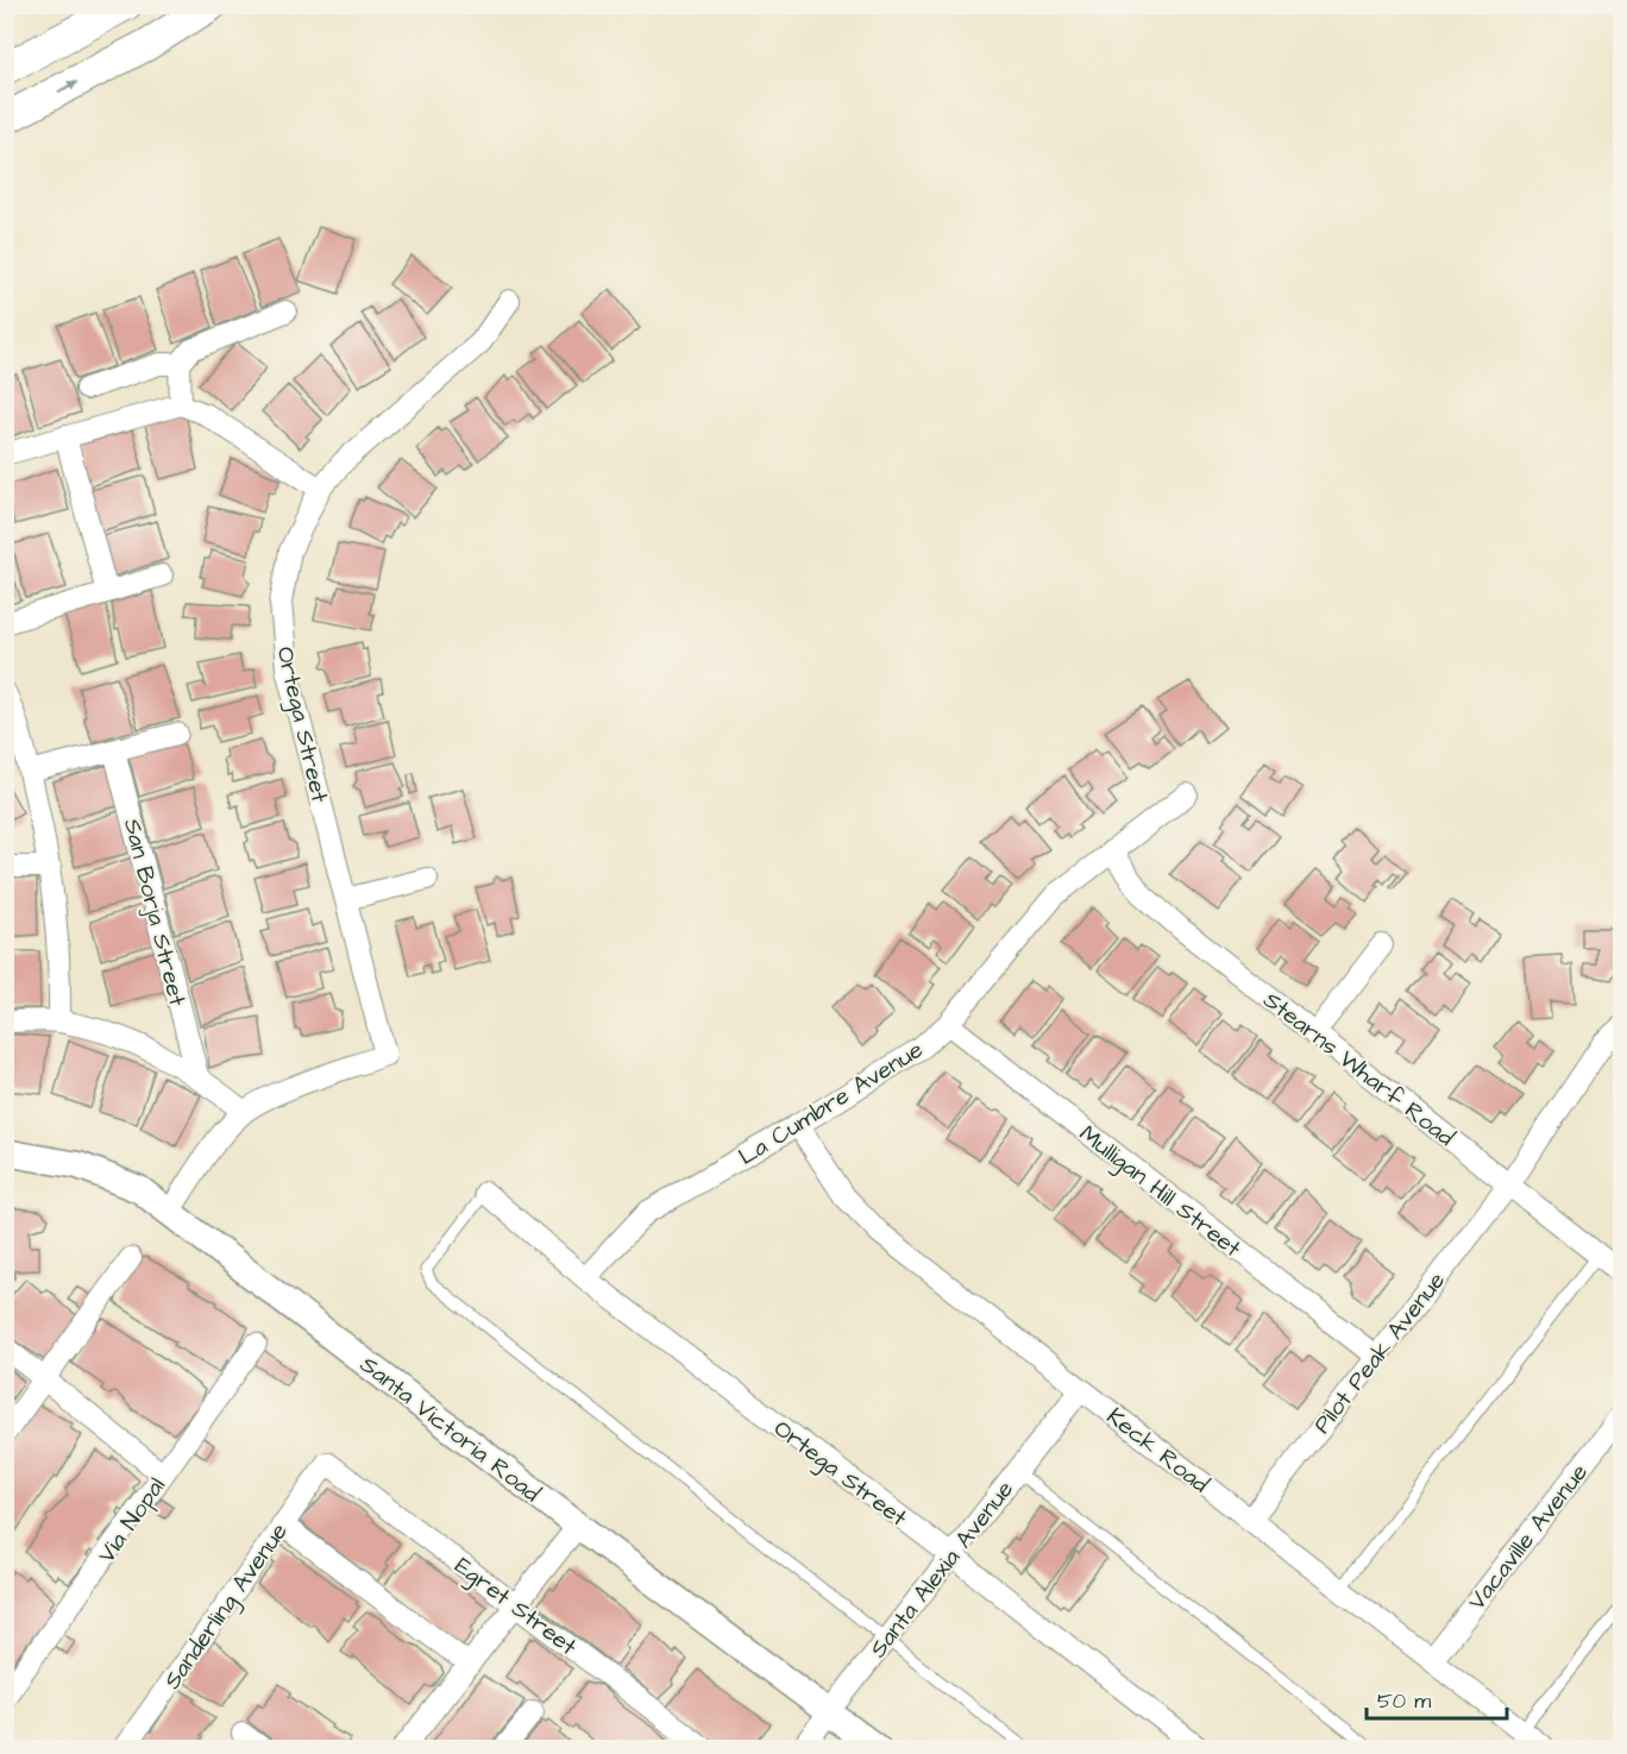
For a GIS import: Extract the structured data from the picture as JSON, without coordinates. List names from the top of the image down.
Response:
{
  "streets": {
    "street": [
      "Ortega Street",
      "San Borja Street",
      "Stearns Wharf Road",
      "La Cumbre Avenue",
      "Mulligan Hill Street",
      "Pilot Peak Avenue",
      "Santa Victoria Road",
      "Keck Road",
      "Via Nopal",
      "Vacaville Avenue",
      "Santa Alexia Avenue",
      "Sanderling Avenue",
      "Egret Street"
    ]
  },
  "crossings": [
    ["Ortega Street", "La Cumbre Avenue"],
    ["Ortega Street", "Santa Alexia Avenue"],
    ["Stearns Wharf Road", "La Cumbre Avenue"],
    ["Stearns Wharf Road", "Pilot Peak Avenue"],
    ["La Cumbre Avenue", "Mulligan Hill Street"],
    ["La Cumbre Avenue", "Keck Road"],
    ["Mulligan Hill Street", "Pilot Peak Avenue"],
    ["Pilot Peak Avenue", "Keck Road"],
    ["Santa Victoria Road", "Santa Alexia Avenue"],
    ["Keck Road", "Vacaville Avenue"],
    ["Keck Road", "Santa Alexia Avenue"],
    ["Sanderling Avenue", "Egret Street"]
  ],
  "scale_bar": "50 m"
}
